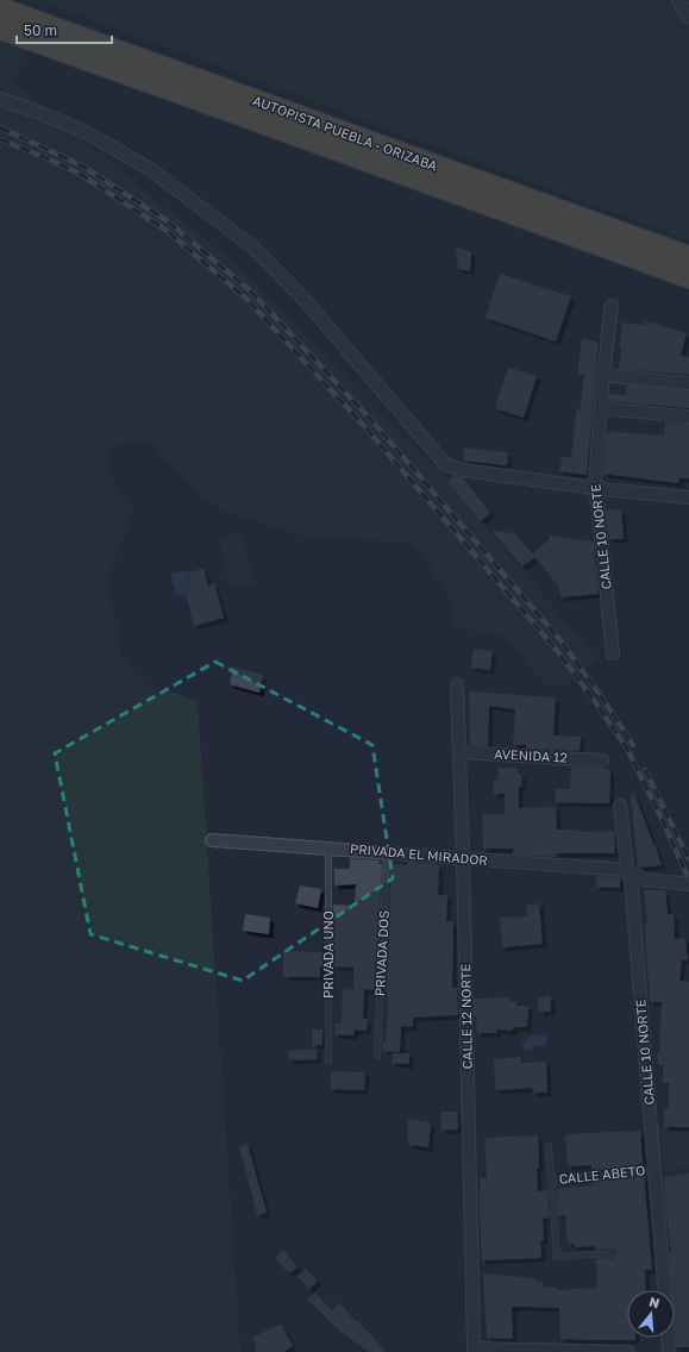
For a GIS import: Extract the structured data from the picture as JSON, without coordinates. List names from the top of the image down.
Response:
{
  "streets": {
    "highway": ["AUTOPISTA PUEBLA - ORIZABA"],
    "street": [
      "CALLE 10 NORTE",
      "AVENIDA 12",
      "PRIVADA EL MIRADOR",
      "CALLE 12 NORTE"
    ],
    "lane": ["PRIVADA DOS", "PRIVADA UNO", "CALLE ABETO"]
  },
  "crossings": [
    ["CALLE 10 NORTE", "PRIVADA EL MIRADOR"],
    ["CALLE 10 NORTE", "CALLE ABETO"],
    ["AVENIDA 12", "CALLE 12 NORTE"],
    ["PRIVADA EL MIRADOR", "PRIVADA DOS"],
    ["PRIVADA EL MIRADOR", "PRIVADA UNO"],
    ["PRIVADA EL MIRADOR", "CALLE 12 NORTE"]
  ],
  "scale_bar": "50 m",
  "north": "top"
}
